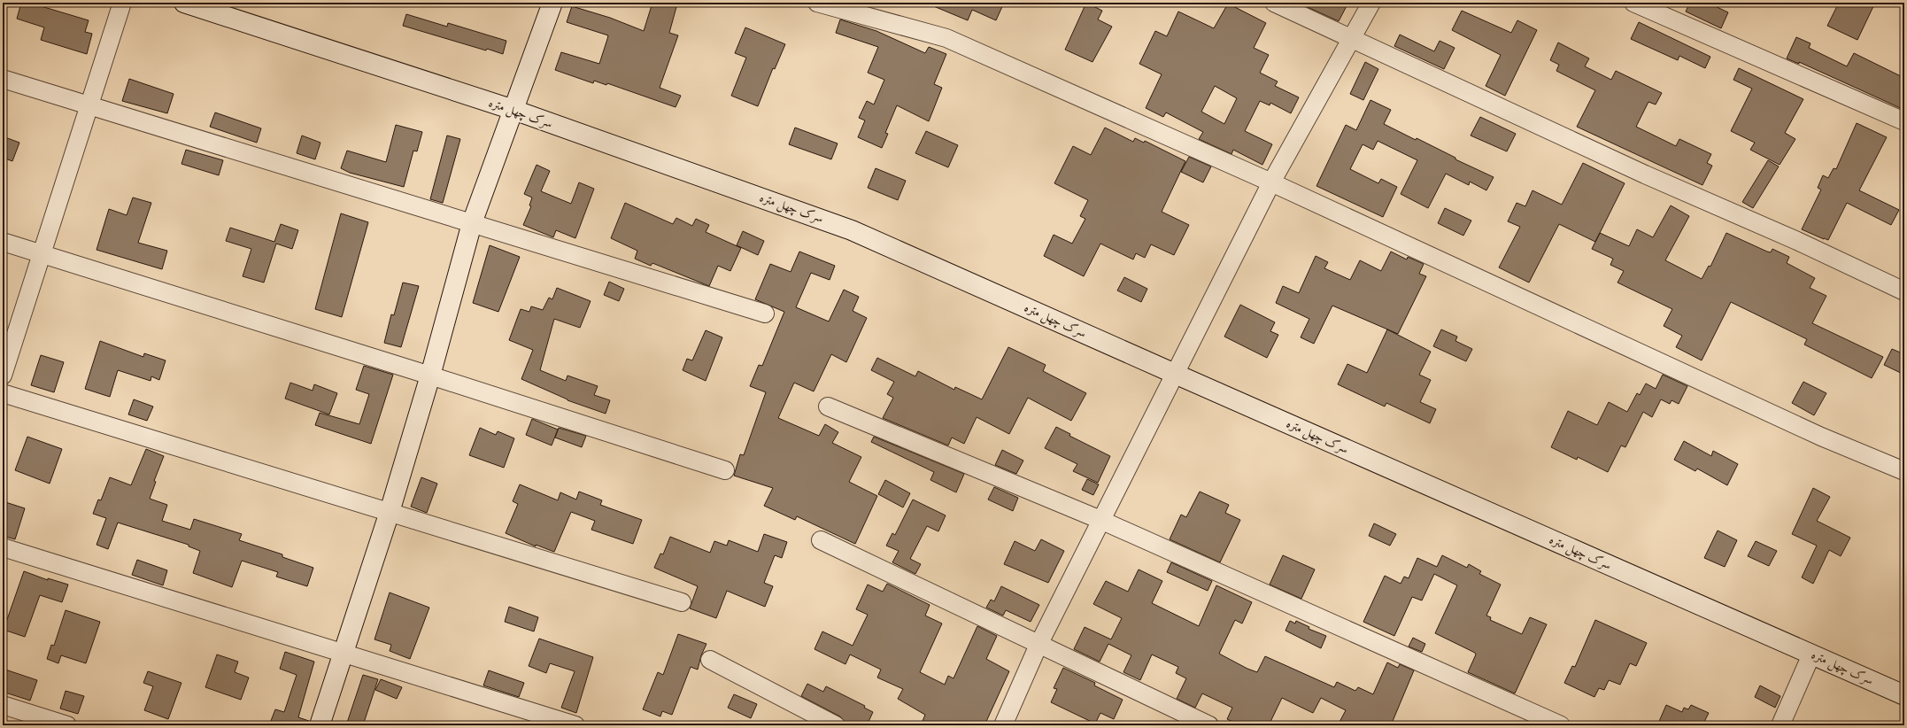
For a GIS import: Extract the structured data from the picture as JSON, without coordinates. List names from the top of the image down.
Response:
{
  "streets": {
    "street": ["سرک چهل متره"]
  }
}
